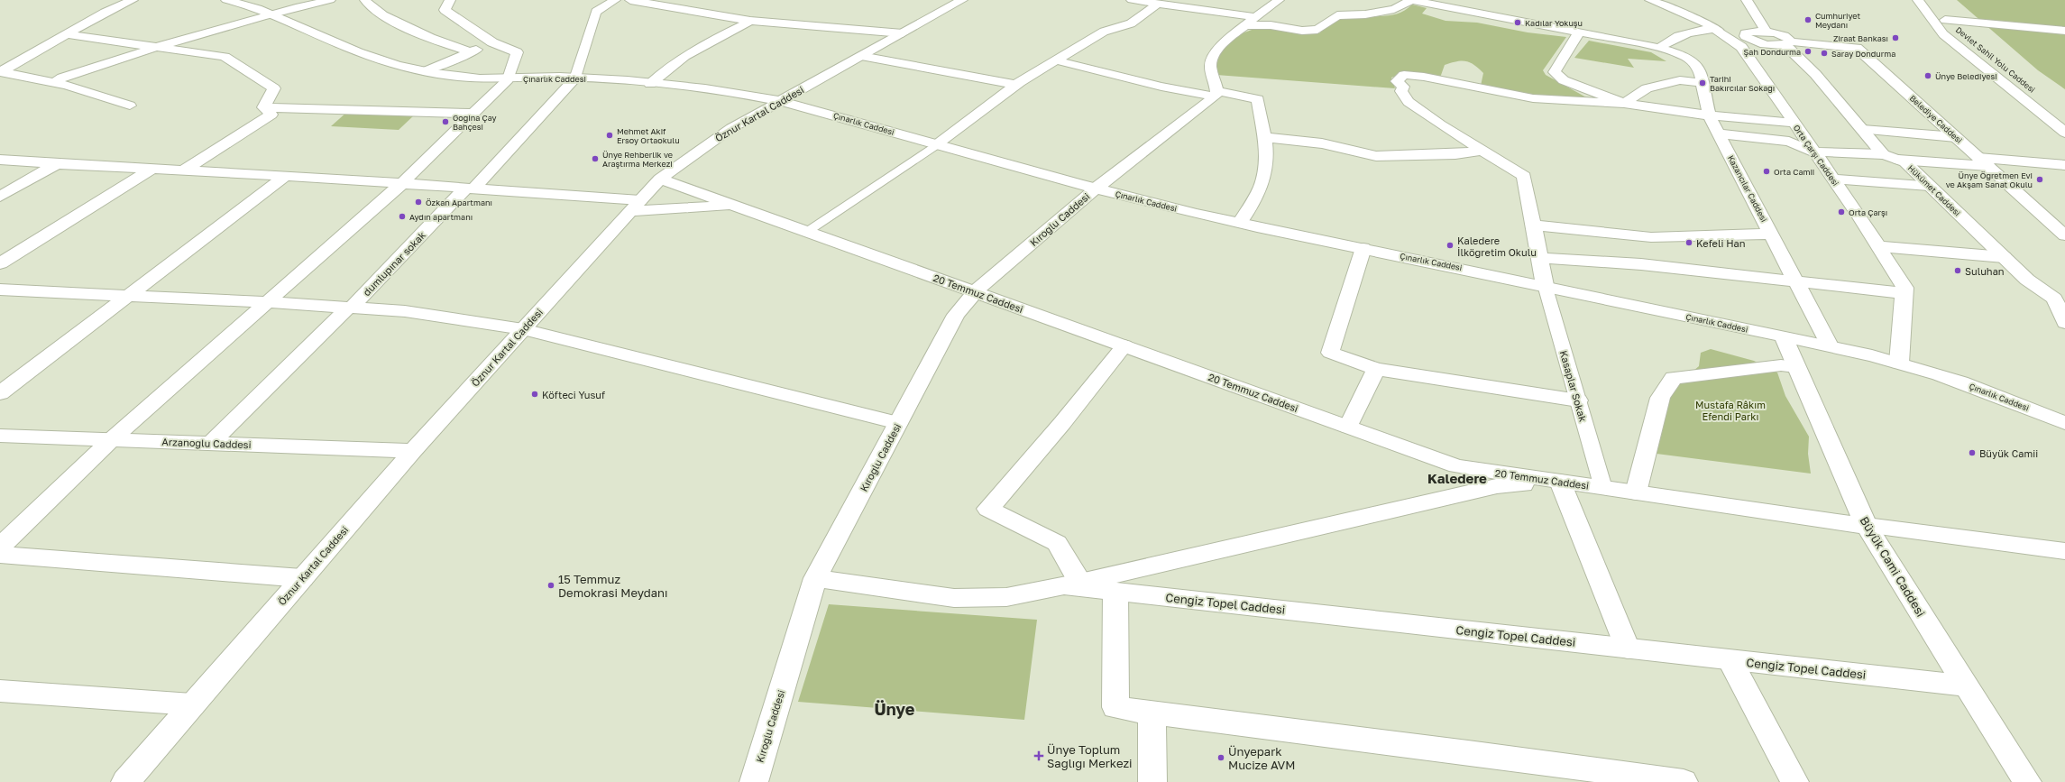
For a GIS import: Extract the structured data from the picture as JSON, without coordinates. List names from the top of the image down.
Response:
{
  "streets": {
    "street": [
      "Devlet Sahil Yolu Caddesi",
      "Çınarlık Caddesi",
      "Öznur Kartal Caddesi",
      "Belediye Caddesi",
      "Orta Çarşı Caddesi",
      "Kazancılar Caddesi",
      "Hükümet Caddesi",
      "Kıroğlu Caddesi",
      "dumlupınar sokak",
      "20 Temmuz Caddesi",
      "Arzanoğlu Caddesi",
      "Büyük Cami Caddesi",
      "Cengiz Topel Caddesi"
    ],
    "lane": ["Kasaplar Sokak"]
  },
  "crossings": [
    ["Çınarlık Caddesi", "Öznur Kartal Caddesi"],
    ["Çınarlık Caddesi", "Orta Çarşı Caddesi"],
    ["Çınarlık Caddesi", "Kazancılar Caddesi"],
    ["Çınarlık Caddesi", "Kıroğlu Caddesi"],
    ["Çınarlık Caddesi", "dumlupınar sokak"],
    ["Çınarlık Caddesi", "Kasaplar Sokak"],
    ["Çınarlık Caddesi", "Büyük Cami Caddesi"],
    ["Öznur Kartal Caddesi", "20 Temmuz Caddesi"],
    ["Öznur Kartal Caddesi", "Arzanoğlu Caddesi"],
    ["Kıroğlu Caddesi", "20 Temmuz Caddesi"],
    ["dumlupınar sokak", "Arzanoğlu Caddesi"],
    ["20 Temmuz Caddesi", "Kasaplar Sokak"],
    ["20 Temmuz Caddesi", "Büyük Cami Caddesi"],
    ["Büyük Cami Caddesi", "Cengiz Topel Caddesi"]
  ],
  "districts": ["Kaledere", "Ünye"],
  "parks": ["Mustafa Râkım Efendi Parkı"],
  "places": {
    "other": [
      "Cumhuriyet Meydanı",
      "Kadılar Yokuşu",
      "Ziraat Bankası",
      "Şah Dondurma",
      "Saray Dondurma",
      "Ünye Belediyesi",
      "Tarihi Bakırcılar Sokağı",
      "Gogina Çay Bahçesi",
      "Mehmet Akif Ersoy Ortaokulu",
      "Ünye Rehberlik ve Araştırma Merkezi",
      "Orta Camii",
      "Ünye Öğretmen Evi ve Akşam Sanat Okulu",
      "Özkan Apartmanı",
      "Orta Çarşı",
      "Aydın apartmanı",
      "Kefeli Han",
      "Kaledere İlköğretim Okulu",
      "Suluhan",
      "Köfteci Yusuf",
      "Büyük Camii",
      "15 Temmuz Demokrasi Meydanı",
      "Ünyepark Mucize AVM"
    ],
    "health": ["Ünye Toplum Sağlığı Merkezi"]
  }
}
